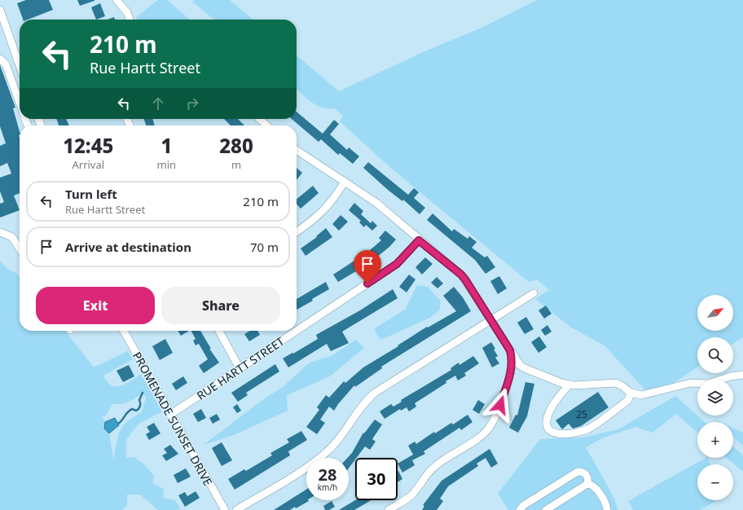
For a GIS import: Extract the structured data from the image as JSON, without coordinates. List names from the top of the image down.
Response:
{
  "streets": {
    "street": ["RUE HARTT STREET", "PROMENADE SUNSET DRIVE"]
  },
  "crossings": [
    ["RUE HARTT STREET", "PROMENADE SUNSET DRIVE"]
  ],
  "house_numbers": ["25"],
  "north": "top right",
  "page": {
    "turn": ["210 m", "Rue Hartt Street"],
    "eta": [
      "12:45",
      "Arrival",
      "1",
      "min",
      "280",
      "m"
    ],
    "list": [
      {
        "name": "Turn left",
        "note": "Rue Hartt Street",
        "value": "210 m"
      },
      {
        "name": "Arrive at destination",
        "value": "70 m"
      }
    ],
    "buttons": ["Exit", "Share"],
    "map_buttons": ["+", "−"],
    "speed": "28 km/h",
    "limit": "30"
  }
}
